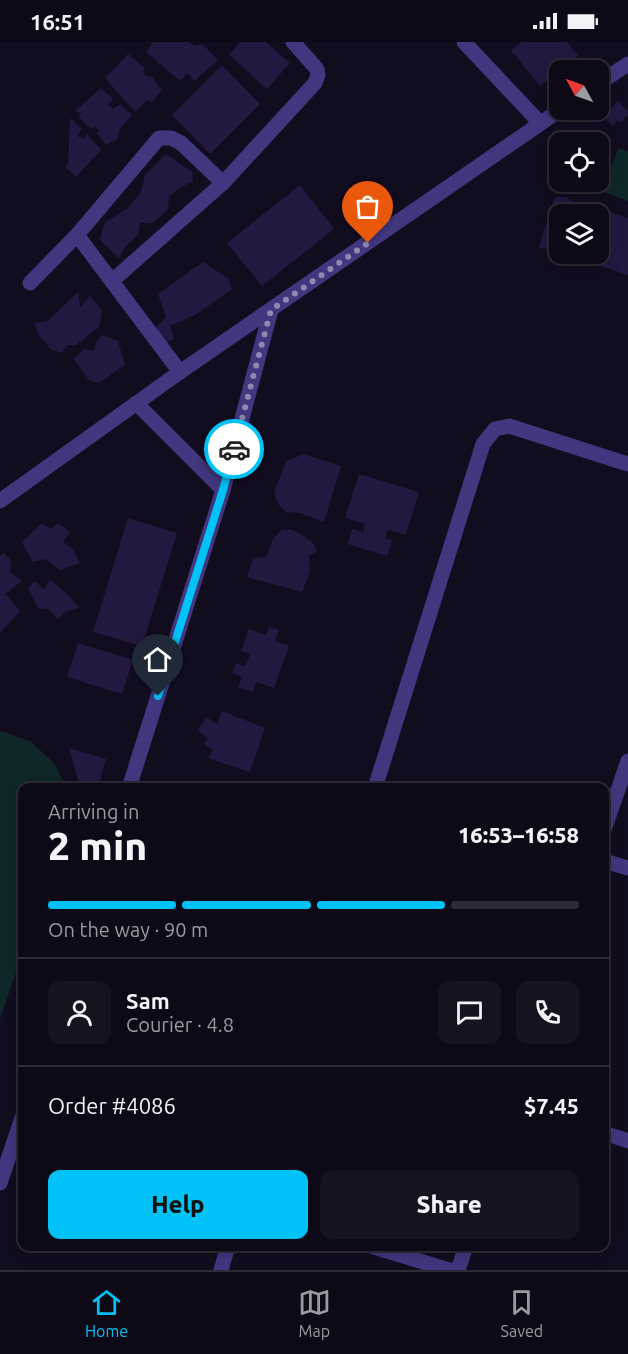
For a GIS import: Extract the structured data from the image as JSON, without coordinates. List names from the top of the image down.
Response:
{
  "north": "top left",
  "page": {
    "status": "16:51",
    "heading": ["2 min", "Arriving in", "16:53–16:58"],
    "panel": [
      "Sam",
      "Courier · 4.8",
      "Order #4086",
      "$7.45"
    ],
    "bar": "On the way · 90 m",
    "buttons": ["Help", "Share"],
    "tabs": ["Home", "Map", "Saved"]
  }
}
